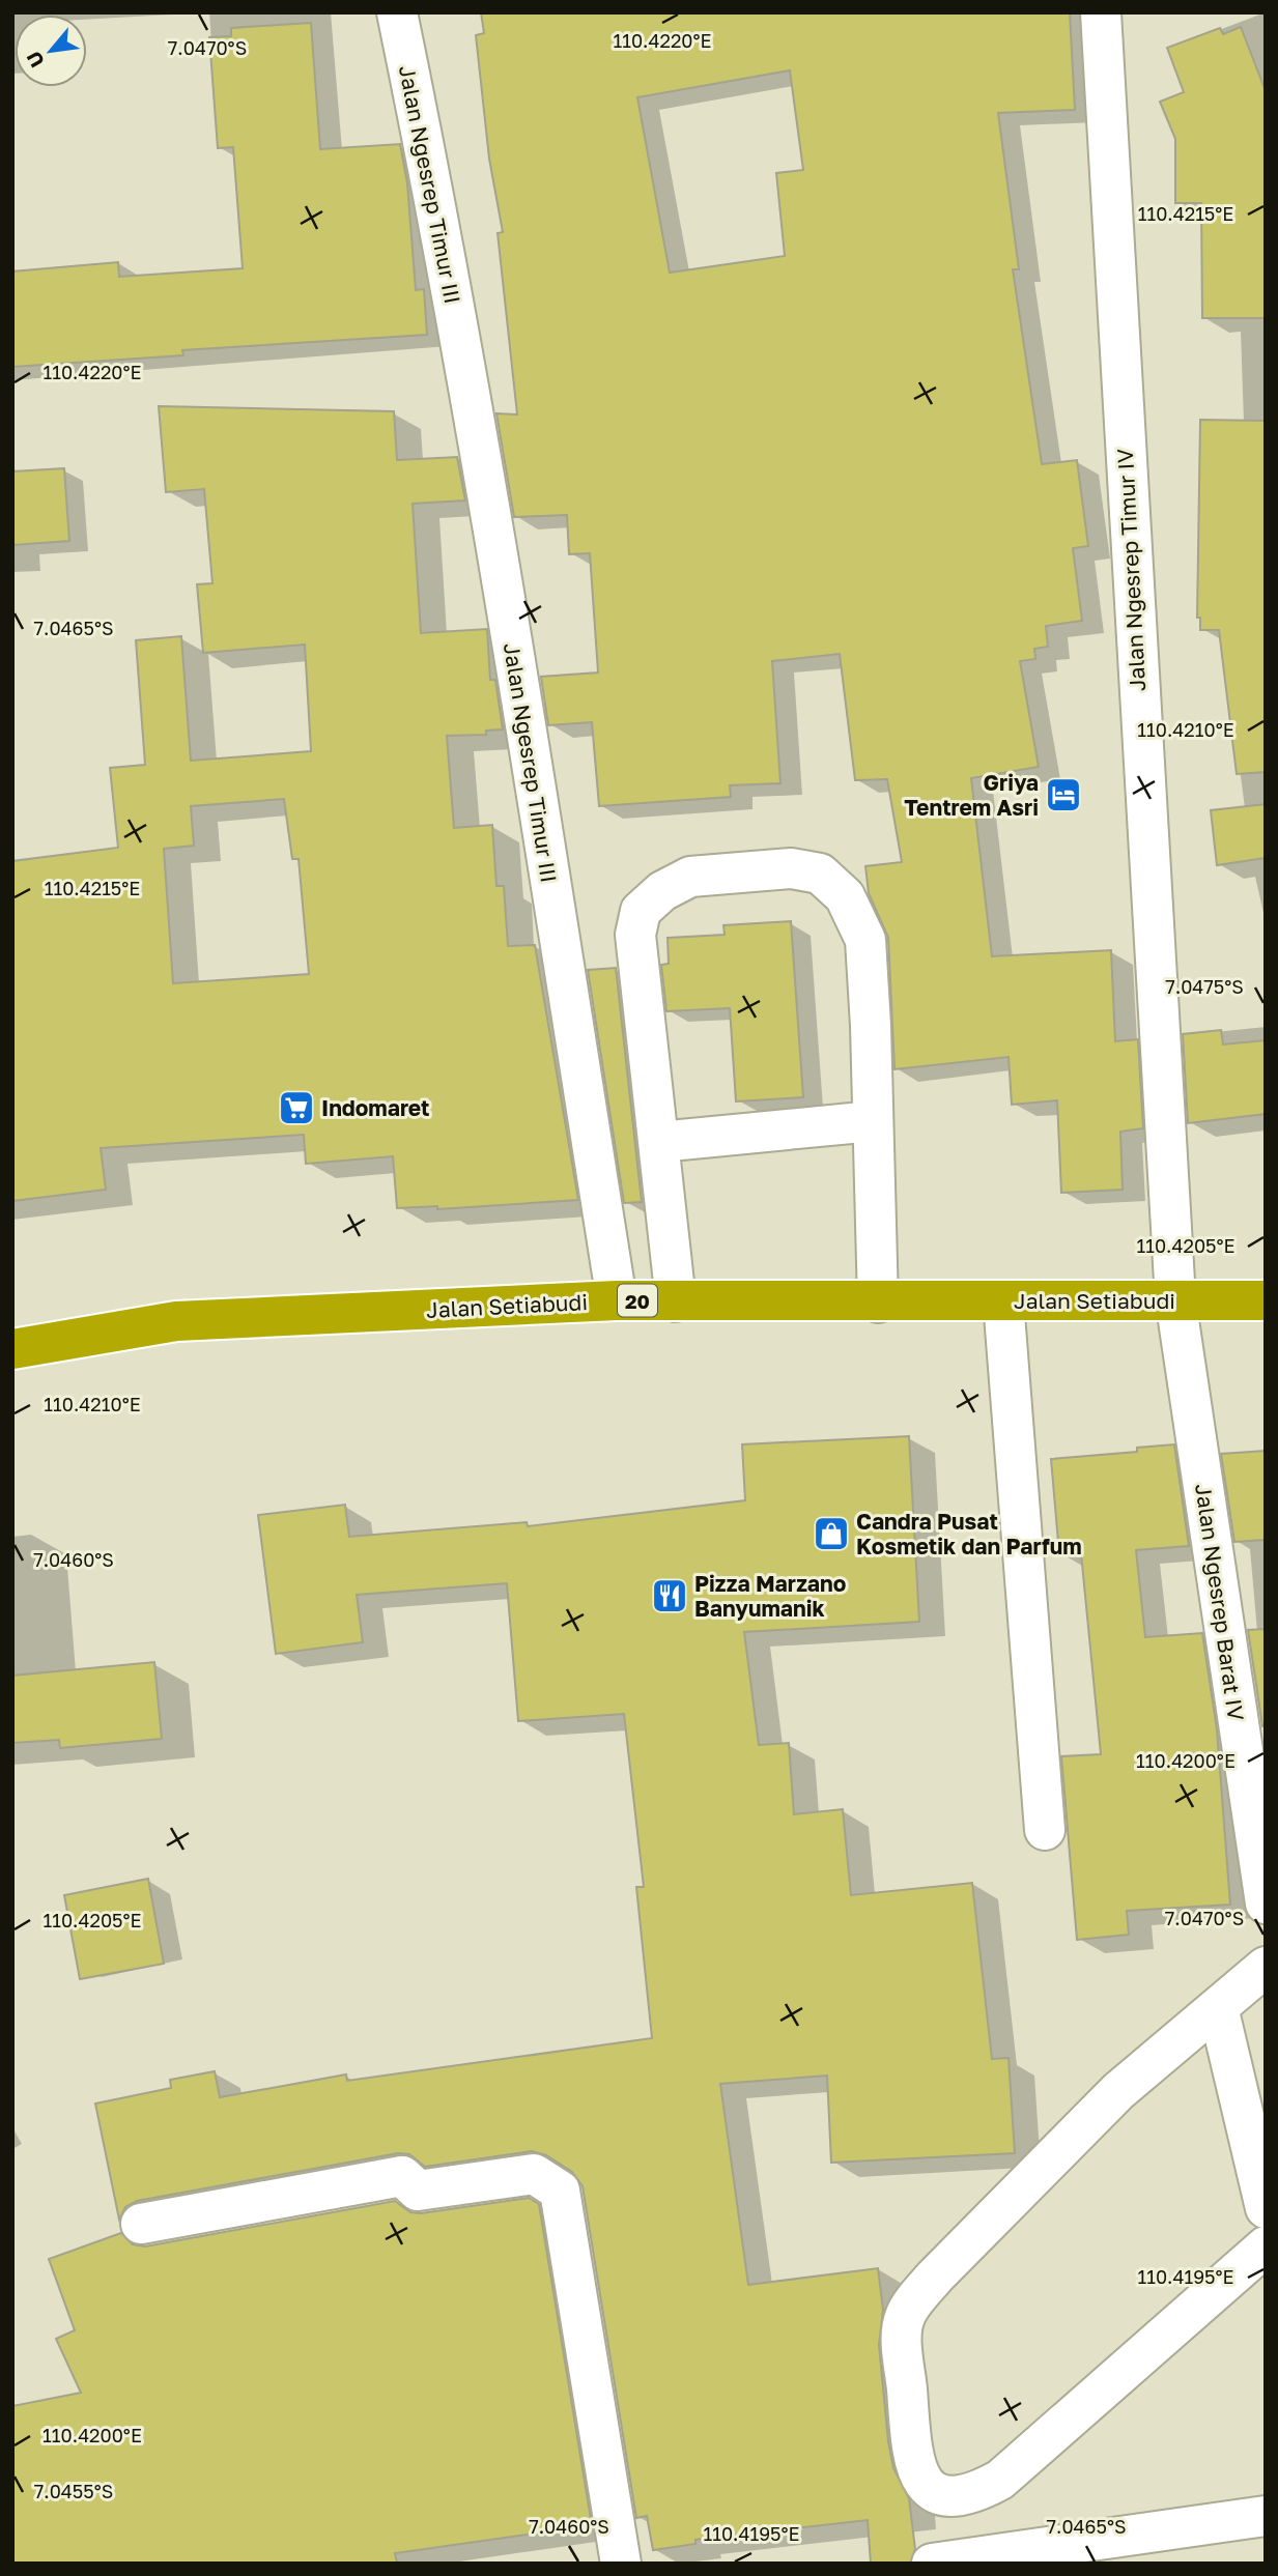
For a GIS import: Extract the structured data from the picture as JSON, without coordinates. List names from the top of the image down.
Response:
{
  "streets": {
    "highway": ["20", "Jalan Setiabudi"],
    "street": ["Jalan Ngesrep Timur III", "Jalan Ngesrep Timur IV", "Jalan Ngesrep Barat IV"]
  },
  "crossings": [
    ["Jalan Ngesrep Timur III", "Jalan Setiabudi"],
    ["Jalan Ngesrep Timur IV", "Jalan Setiabudi"],
    ["Jalan Ngesrep Timur IV", "Jalan Ngesrep Barat IV"],
    ["Jalan Setiabudi", "Jalan Ngesrep Barat IV"]
  ],
  "places": {
    "hotel": ["Griya Tentrem Asri"],
    "supermarket": ["Indomaret"],
    "shop": ["Candra Pusat Kosmetik dan Parfum"],
    "restaurant": ["Pizza Marzano Banyumanik"]
  },
  "north": "bottom left",
  "coordinates": [
    "110.4220°E",
    "7.0470°S",
    "110.4215°E",
    "7.0465°S",
    "110.4210°E",
    "7.0475°S",
    "110.4205°E",
    "7.0460°S",
    "110.4200°E",
    "110.4195°E",
    "7.0455°S"
  ]
}
